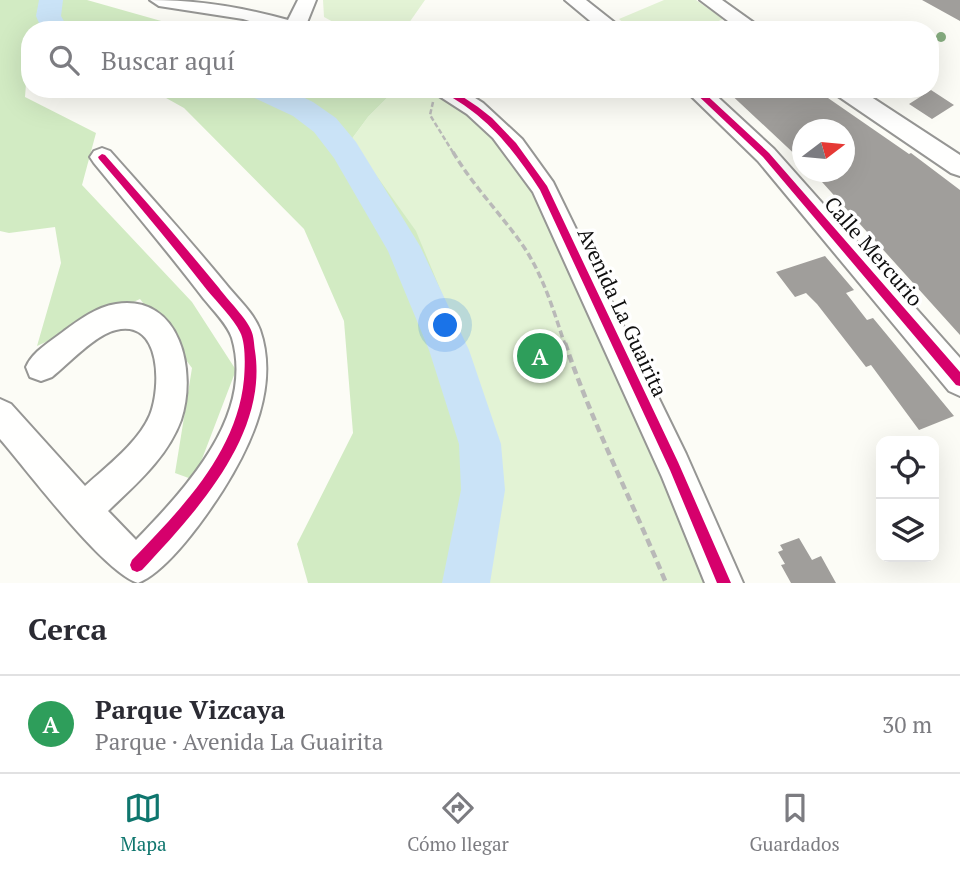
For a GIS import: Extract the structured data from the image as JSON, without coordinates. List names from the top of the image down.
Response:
{
  "streets": {
    "street": ["Calle Mercurio", "Avenida La Guairita"]
  },
  "north": "right",
  "page": {
    "search": "Buscar aquí",
    "pins": "A",
    "heading": "Cerca",
    "list": [
      {
        "mark": "A",
        "name": "Parque Vizcaya",
        "note": "Parque · Avenida La Guairita",
        "value": "30 m"
      }
    ],
    "nav": ["Mapa", "Cómo llegar", "Guardados"]
  }
}
